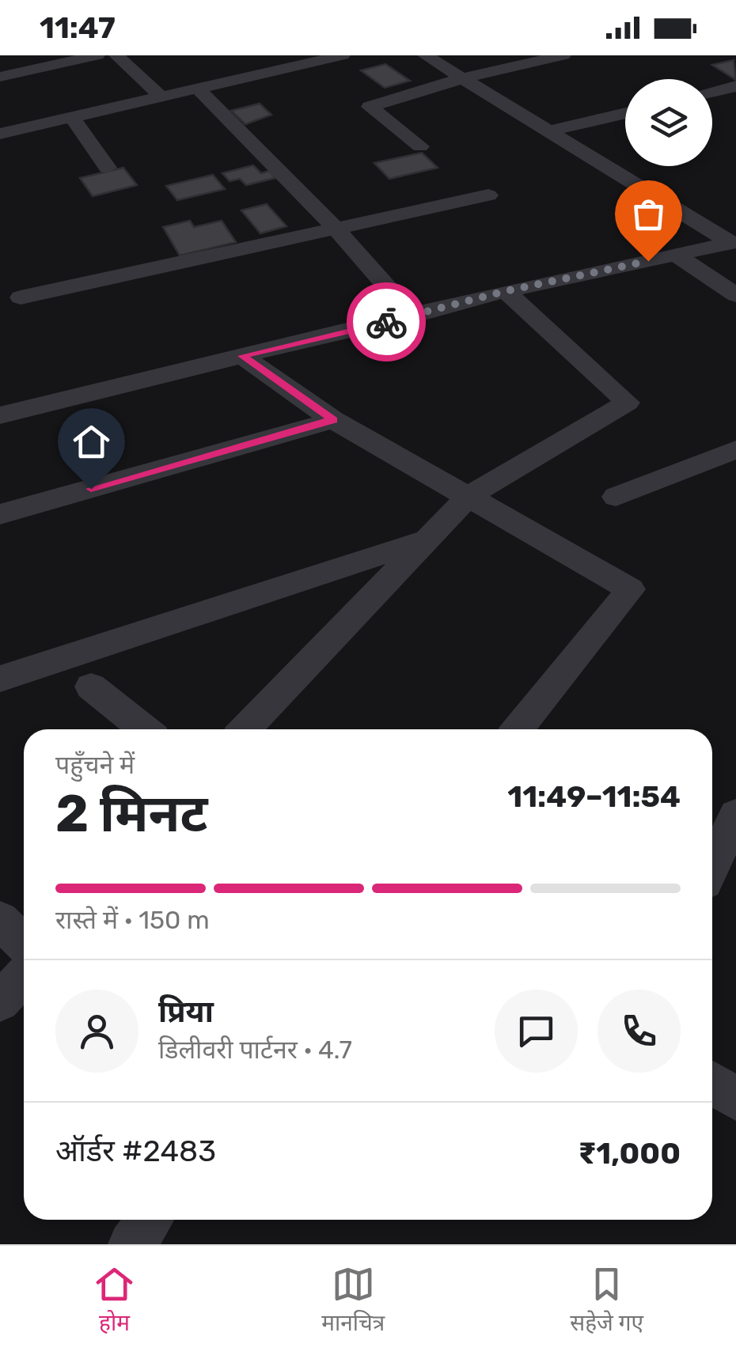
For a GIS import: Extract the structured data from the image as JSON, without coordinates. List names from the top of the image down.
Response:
{
  "page": {
    "status": "11:47",
    "heading": ["2 मिनट", "पहुँचने में", "11:49–11:54"],
    "panel": [
      "प्रिया",
      "डिलीवरी पार्टनर · 4.7",
      "ऑर्डर #2483",
      "₹1,000"
    ],
    "bar": "रास्ते में · 150 m",
    "tabs": ["होम", "मानचित्र", "सहेजे गए"]
  }
}
